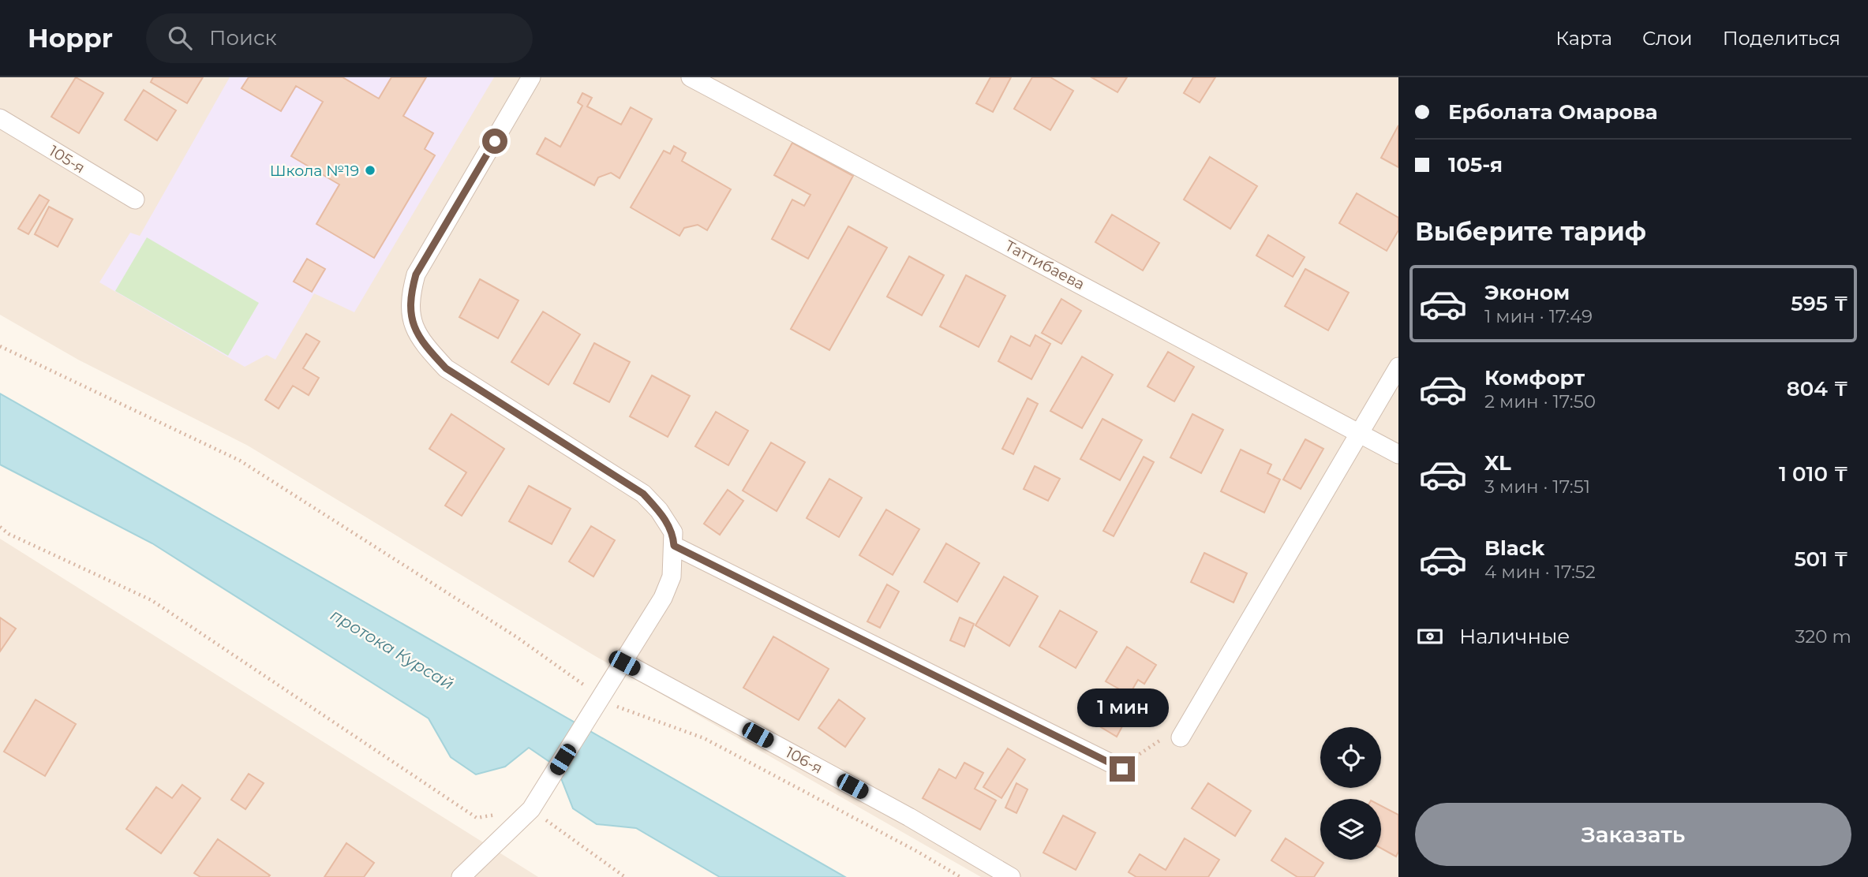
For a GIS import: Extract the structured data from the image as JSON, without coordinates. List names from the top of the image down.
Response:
{
  "streets": {
    "street": ["105-я", "Таттибаева", "106-я"]
  },
  "water": ["протока Курсай"],
  "places": ["Школа №19"],
  "page": {
    "header": "Hoppr",
    "search": "Поиск",
    "nav": ["Карта", "Слои", "Поделиться"],
    "banner": ["Ерболата Омарова", "105-я"],
    "heading": "Выберите тариф",
    "list": [
      {
        "name": "Эконом",
        "note": "1 мин · 17:49",
        "value": "595 ₸"
      },
      {
        "name": "Комфорт",
        "note": "2 мин · 17:50",
        "value": "804 ₸"
      },
      {
        "name": "XL",
        "note": "3 мин · 17:51",
        "value": "1 010 ₸"
      },
      {
        "name": "Black",
        "note": "4 мин · 17:52",
        "value": "501 ₸"
      }
    ],
    "pay": ["Наличные", "320 m"],
    "bubble": "1 мин",
    "buttons": "Заказать"
  }
}
